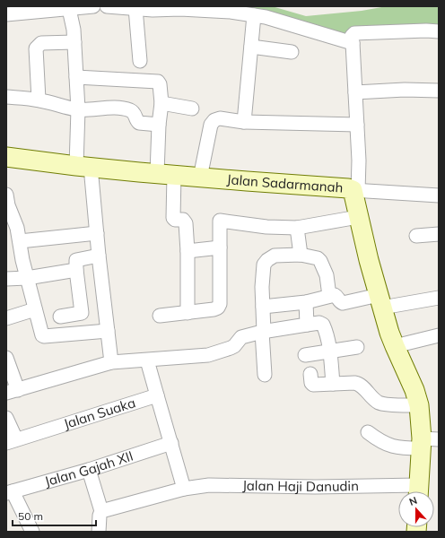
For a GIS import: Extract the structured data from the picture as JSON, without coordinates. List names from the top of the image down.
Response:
{
  "streets": {
    "main road": ["Jalan Sadarmanah"],
    "street": ["Jalan Suaka", "Jalan Gajah XII", "Jalan Haji Danudin"]
  },
  "crossings": [
    ["Jalan Sadarmanah", "Jalan Haji Danudin"]
  ],
  "scale_bar": "50 m",
  "north": "top"
}
